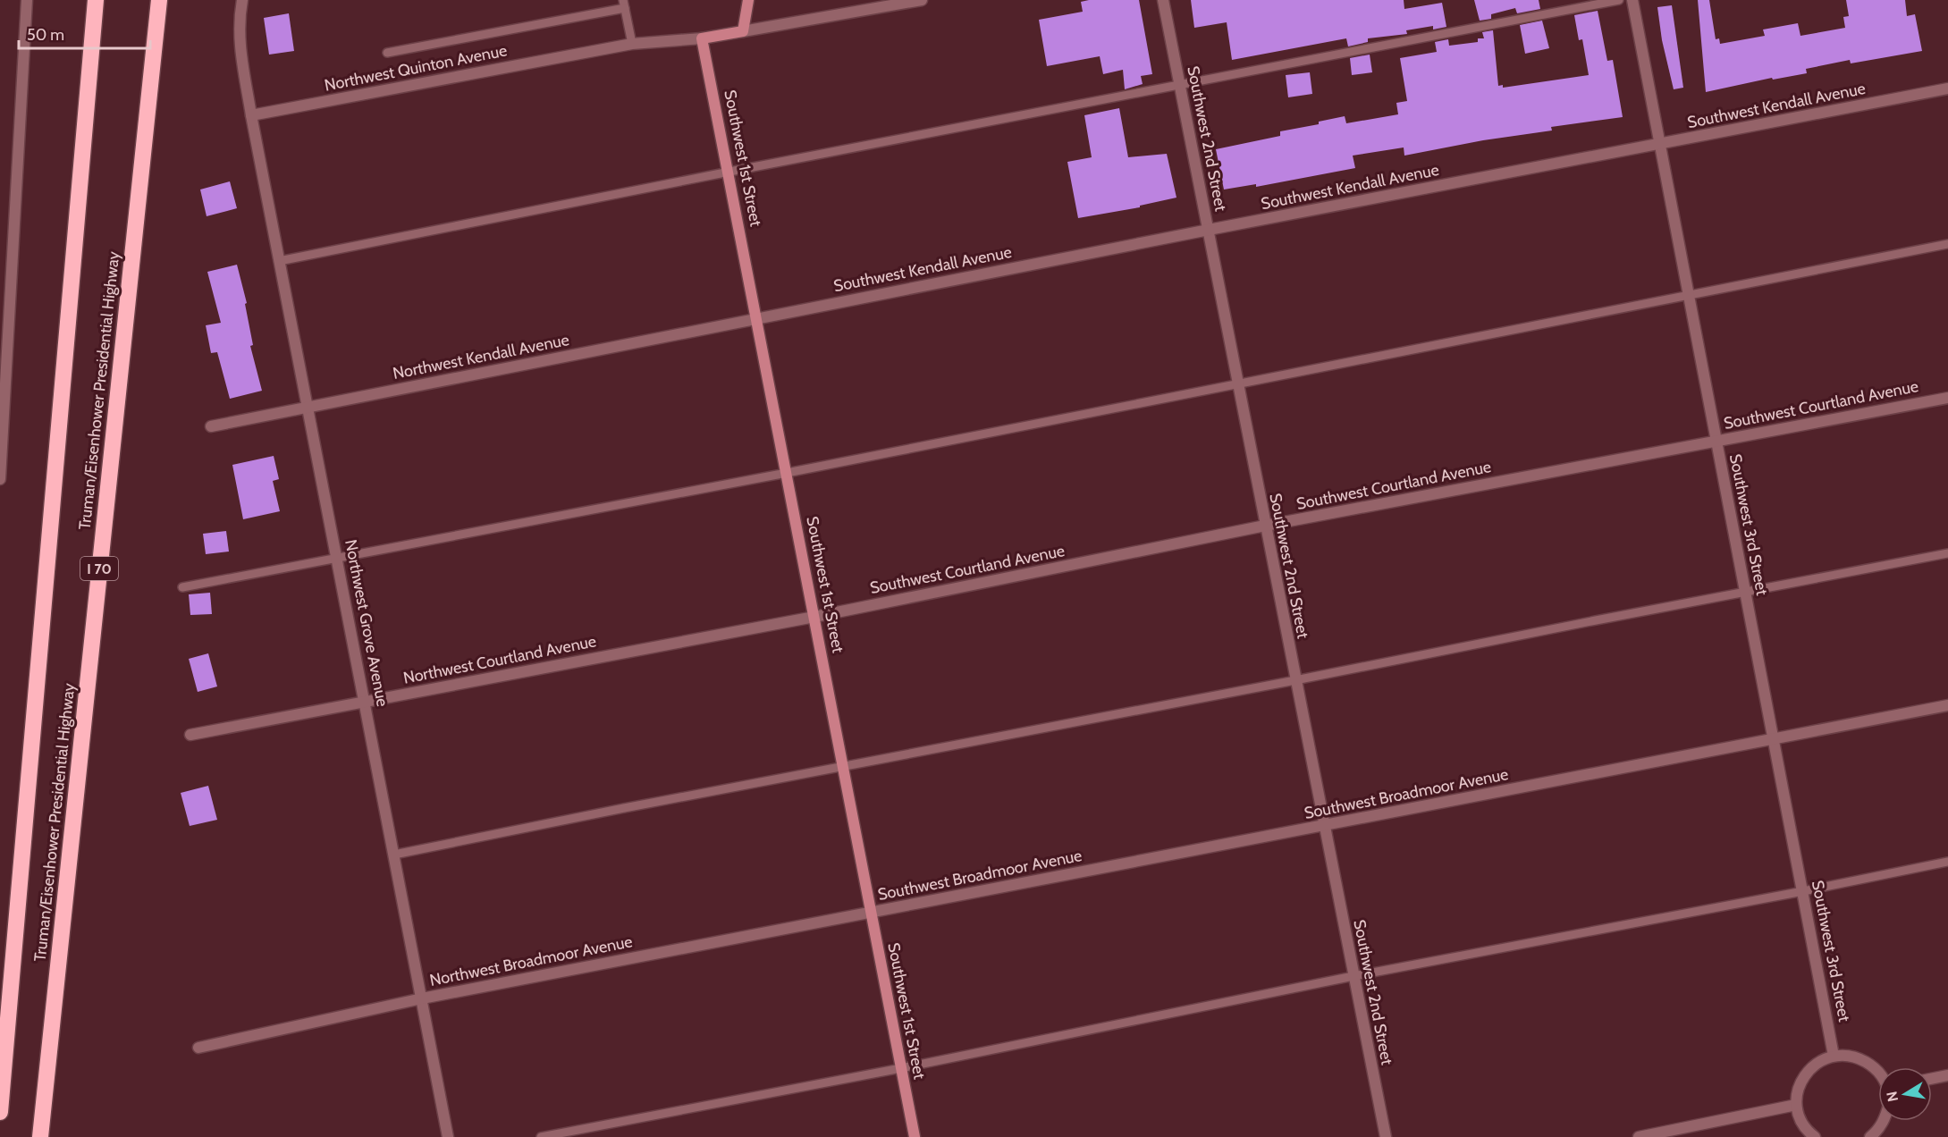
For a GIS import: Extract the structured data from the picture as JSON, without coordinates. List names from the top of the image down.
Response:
{
  "streets": {
    "highway": ["Truman/Eisenhower Presidential Highway", "I 70"],
    "street": [
      "Northwest Quinton Avenue",
      "Southwest Kendall Avenue",
      "Southwest 2nd Street",
      "Southwest 1st Street",
      "Northwest Kendall Avenue",
      "Southwest Courtland Avenue",
      "Southwest 3rd Street",
      "Northwest Grove Avenue",
      "Northwest Courtland Avenue",
      "Southwest Broadmoor Avenue",
      "Northwest Broadmoor Avenue"
    ]
  },
  "crossings": [
    ["Northwest Quinton Avenue", "Southwest 1st Street"],
    ["Northwest Quinton Avenue", "Northwest Grove Avenue"],
    ["Southwest Kendall Avenue", "Southwest 2nd Street"],
    ["Southwest Kendall Avenue", "Southwest 1st Street"],
    ["Southwest Kendall Avenue", "Northwest Kendall Avenue"],
    ["Southwest Kendall Avenue", "Southwest 3rd Street"],
    ["Southwest 2nd Street", "Southwest Courtland Avenue"],
    ["Southwest 2nd Street", "Southwest Broadmoor Avenue"],
    ["Southwest 1st Street", "Northwest Kendall Avenue"],
    ["Southwest 1st Street", "Southwest Courtland Avenue"],
    ["Southwest 1st Street", "Northwest Courtland Avenue"],
    ["Southwest 1st Street", "Southwest Broadmoor Avenue"],
    ["Southwest 1st Street", "Northwest Broadmoor Avenue"],
    ["Northwest Kendall Avenue", "Northwest Grove Avenue"],
    ["Southwest Courtland Avenue", "Southwest 3rd Street"],
    ["Southwest Courtland Avenue", "Northwest Courtland Avenue"],
    ["Southwest 3rd Street", "Southwest Broadmoor Avenue"],
    ["Northwest Grove Avenue", "Northwest Courtland Avenue"],
    ["Northwest Grove Avenue", "Northwest Broadmoor Avenue"],
    ["Southwest Broadmoor Avenue", "Northwest Broadmoor Avenue"]
  ],
  "scale_bar": "50 m",
  "north": "left"
}
